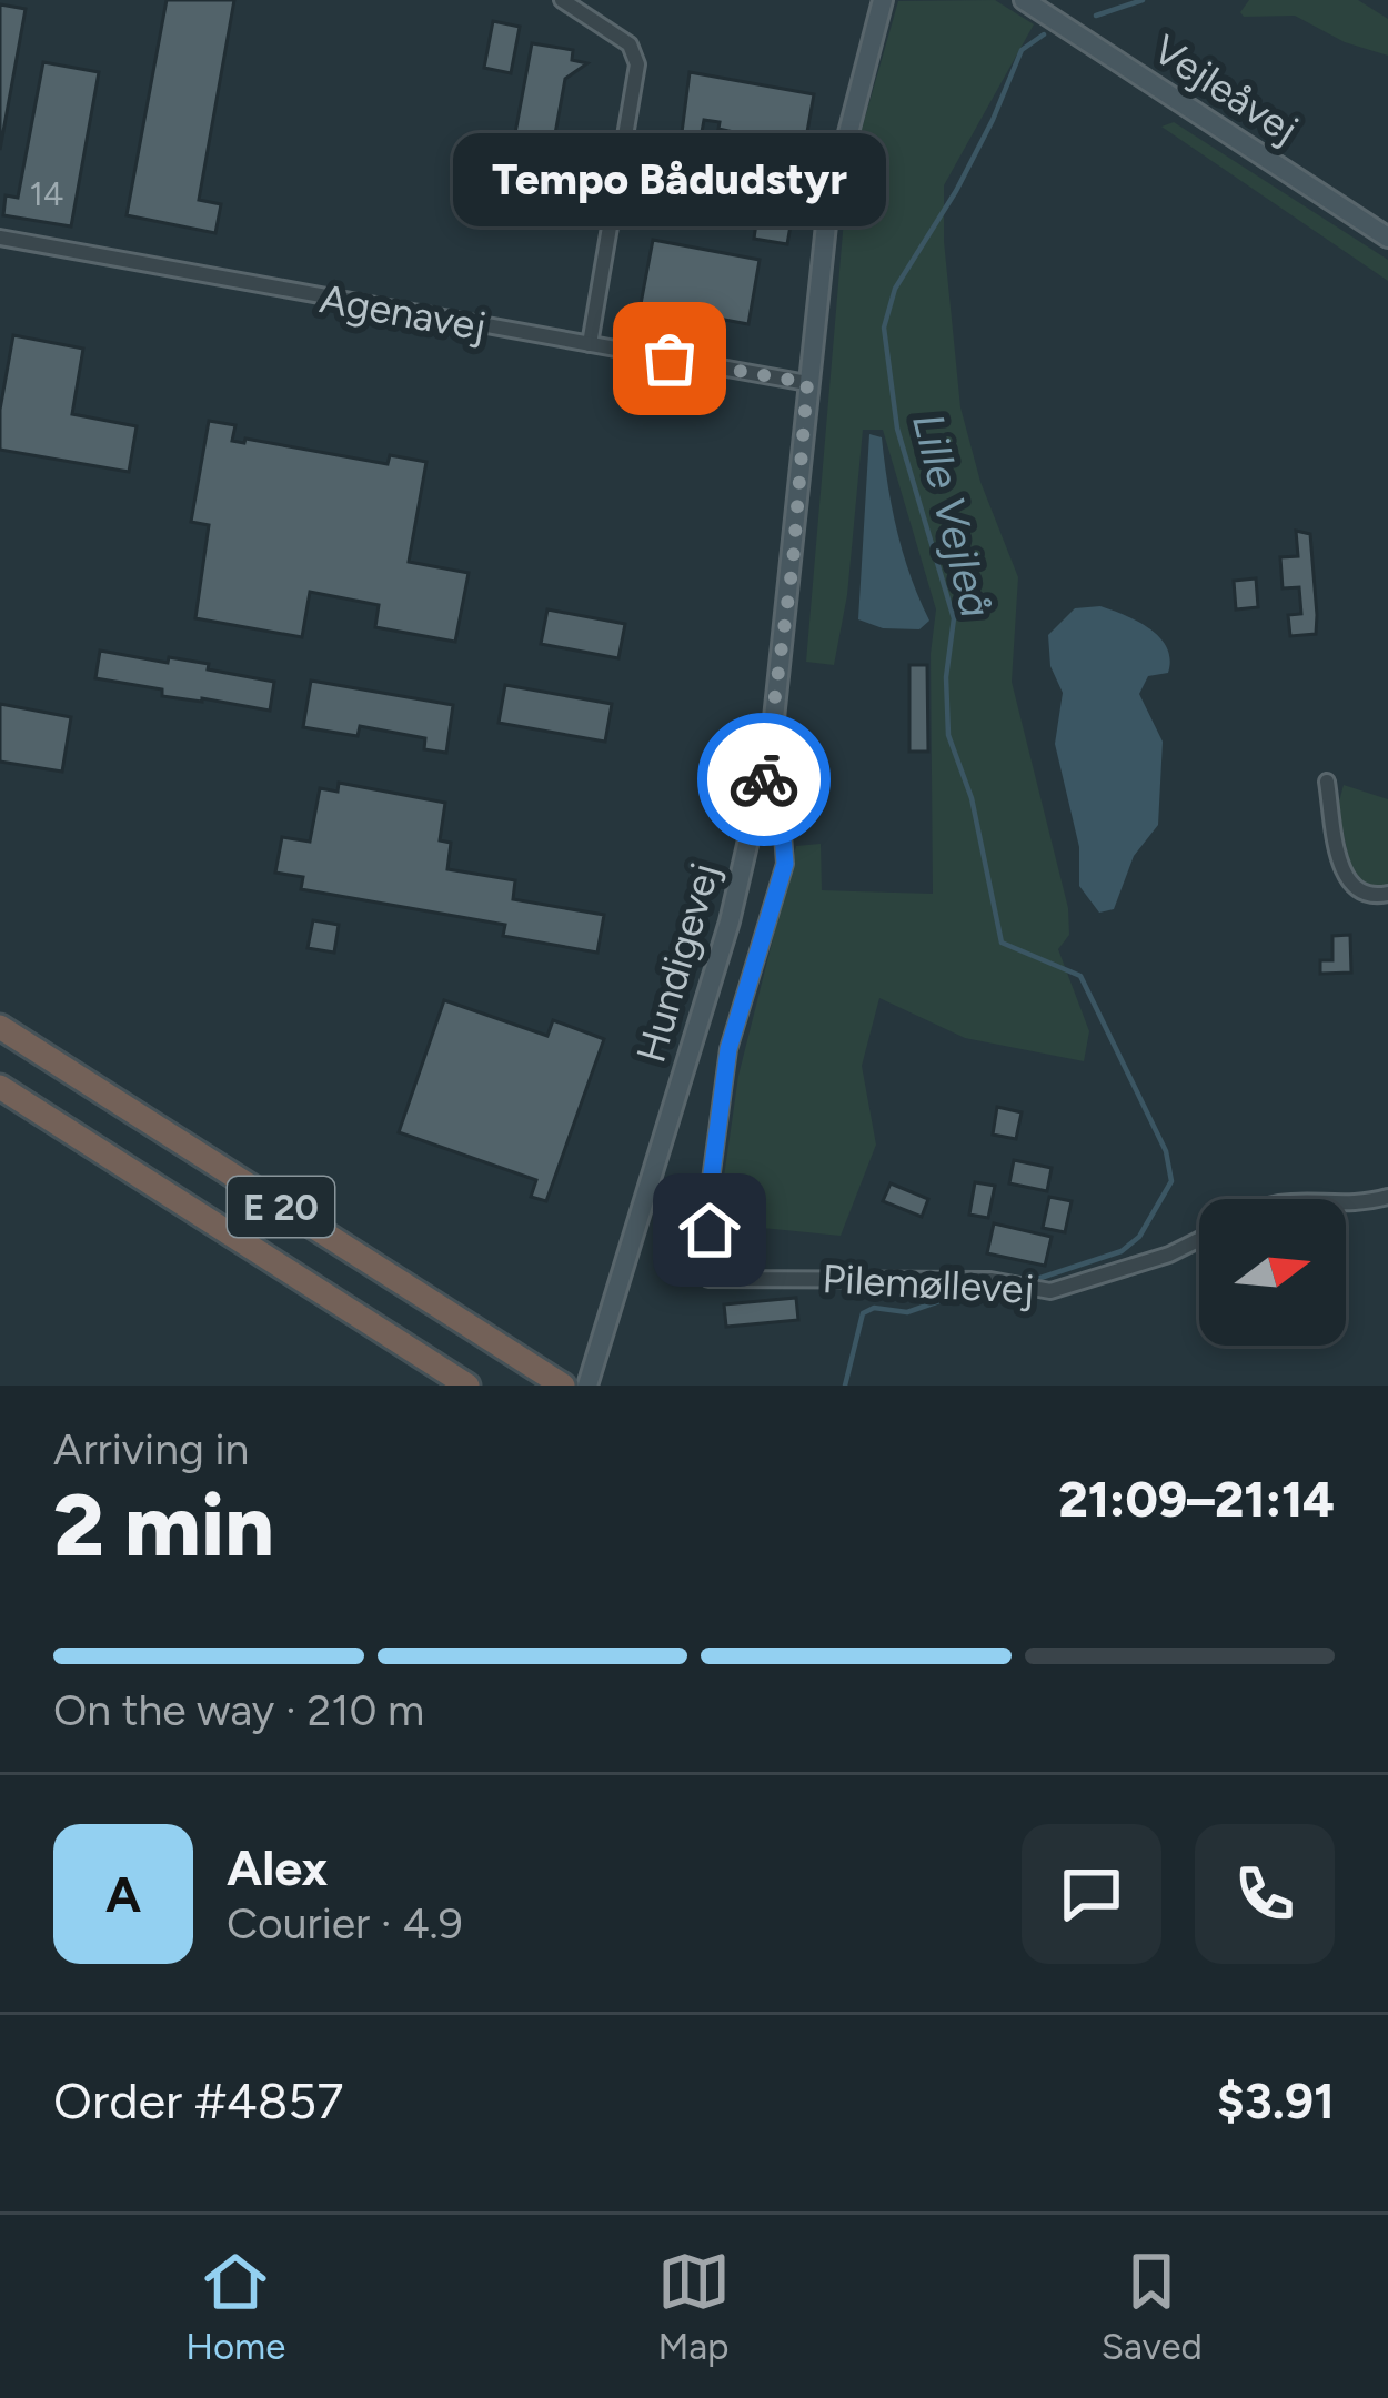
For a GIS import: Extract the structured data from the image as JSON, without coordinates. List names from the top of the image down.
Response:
{
  "streets": {
    "highway": ["E 20"],
    "street": [
      "Vejleåvej",
      "Agenavej",
      "Hundigevej",
      "Pilemøllevej"
    ]
  },
  "crossings": [
    ["Agenavej", "Hundigevej"],
    ["Hundigevej", "Pilemøllevej"]
  ],
  "water": ["Lille Vejleå"],
  "places": ["Tempo Bådudstyr"],
  "house_numbers": ["14"],
  "north": "right",
  "page": {
    "bubble": "Tempo Bådudstyr",
    "heading": ["2 min", "Arriving in", "21:09–21:14"],
    "panel": [
      "Alex",
      "Courier · 4.9",
      "Order #4857",
      "$3.91"
    ],
    "bar": "On the way · 210 m",
    "round": "A",
    "tabs": ["Home", "Map", "Saved"]
  }
}
